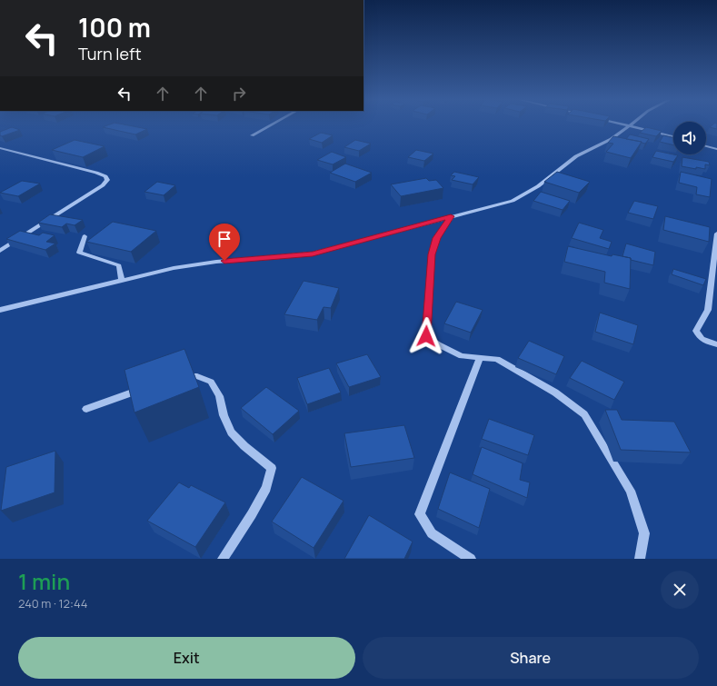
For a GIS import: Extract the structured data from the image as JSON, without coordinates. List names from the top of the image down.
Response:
{
  "page": {
    "turn": ["100 m", "Turn left"],
    "heading": ["1 min", "240 m · 12:44"],
    "buttons": ["Exit", "Share"]
  }
}
